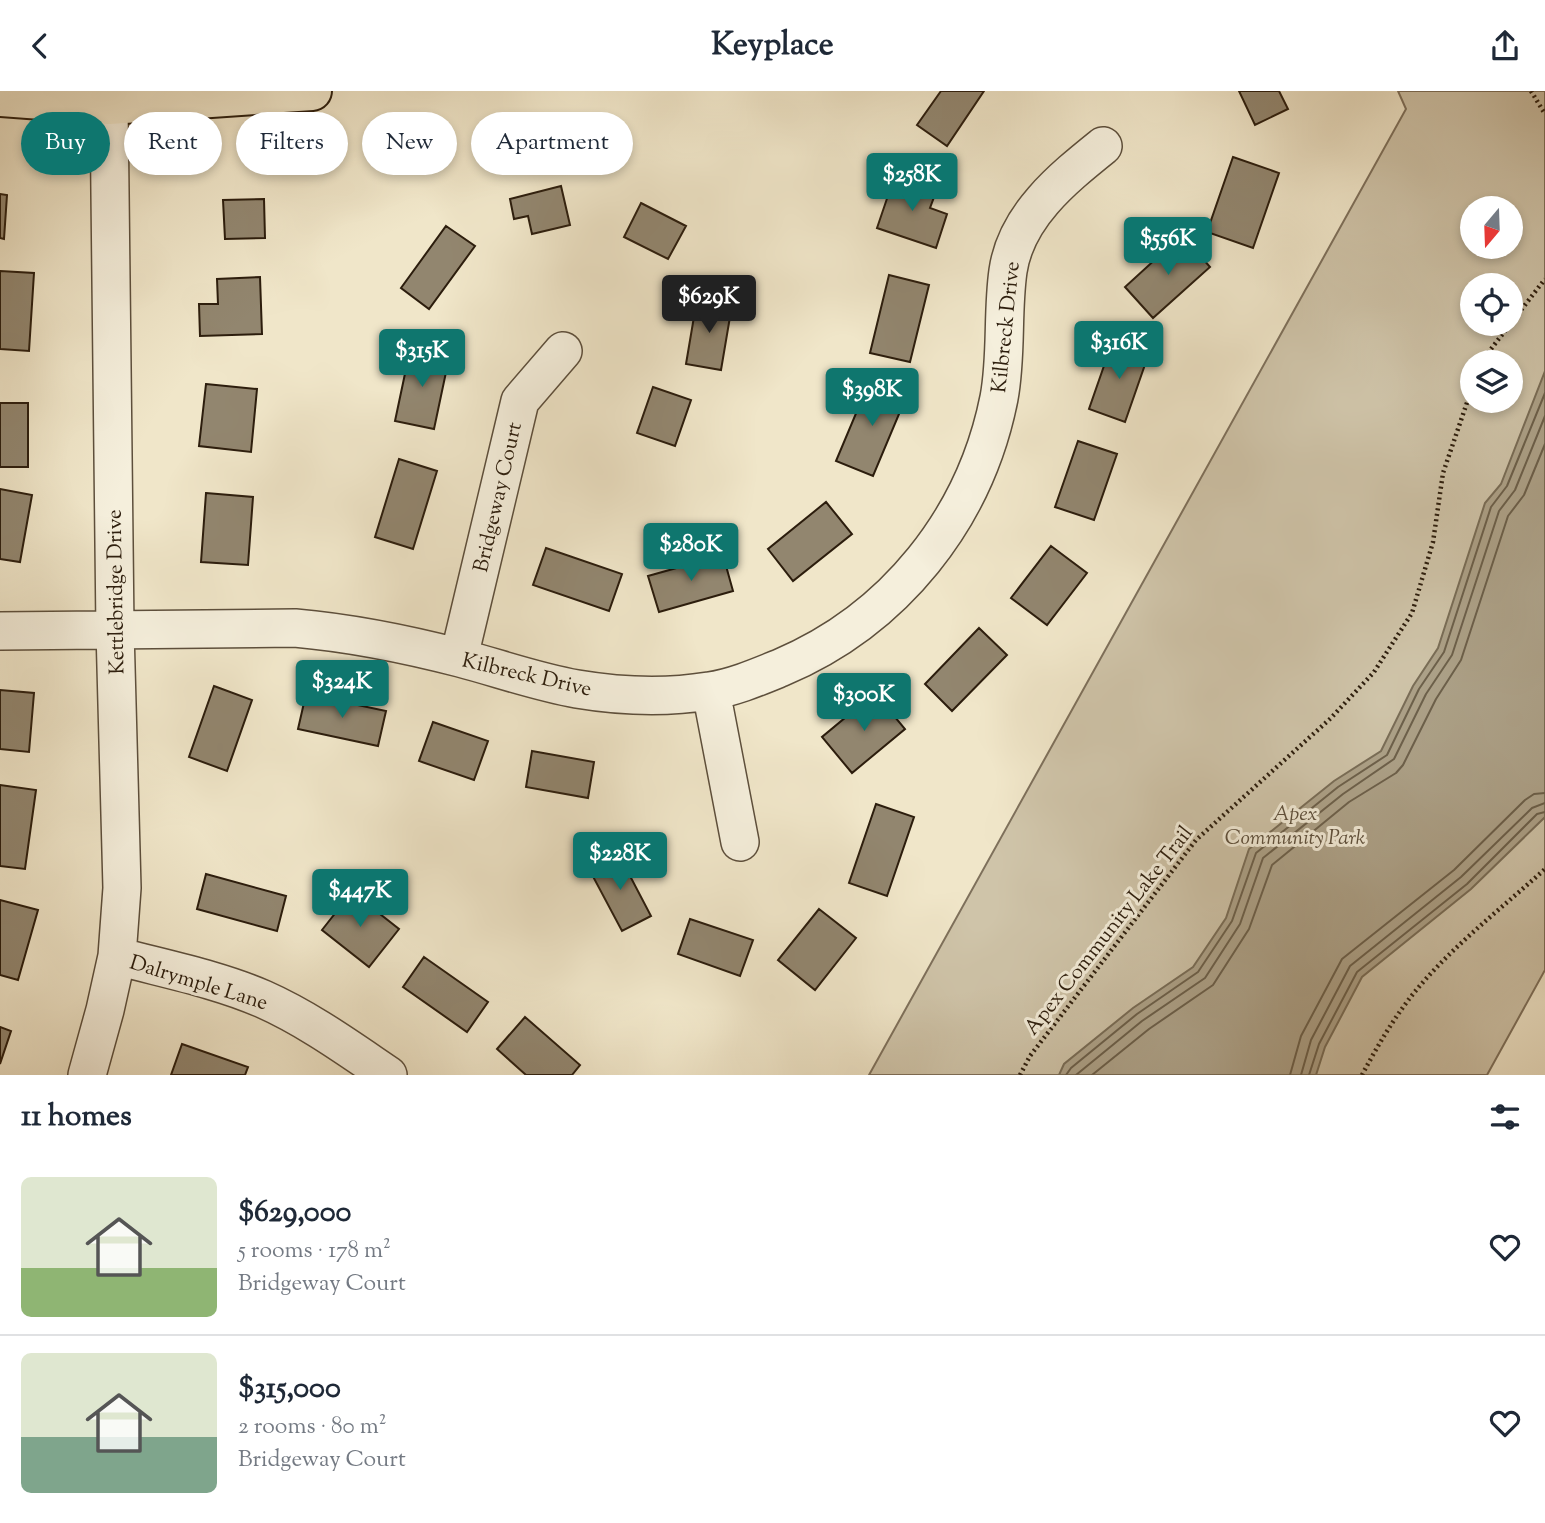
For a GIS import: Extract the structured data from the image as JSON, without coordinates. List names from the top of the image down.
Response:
{
  "streets": {
    "street": [
      "Kilbreck Drive",
      "Bridgeway Court",
      "Kettlebridge Drive",
      "Dalrymple Lane"
    ],
    "path": ["Apex Community Lake Trail"]
  },
  "crossings": [
    ["Kilbreck Drive", "Bridgeway Court"],
    ["Kilbreck Drive", "Kettlebridge Drive"],
    ["Kettlebridge Drive", "Dalrymple Lane"]
  ],
  "parks": ["Apex Community Park"],
  "north": "bottom",
  "page": {
    "header": "Keyplace",
    "chip": [
      "Buy",
      "Rent",
      "Filters",
      "New",
      "Apartment"
    ],
    "price": [
      "$258K",
      "$556K",
      "$629K",
      "$316K",
      "$315K",
      "$398K",
      "$280K",
      "$324K",
      "$300K",
      "$228K",
      "$447K"
    ],
    "heading": "11 homes",
    "list": [
      {
        "name": "$629,000",
        "note": "5 rooms · 178 m² · Bridgeway Court"
      },
      {
        "name": "$315,000",
        "note": "2 rooms · 80 m² · Bridgeway Court"
      }
    ]
  }
}
